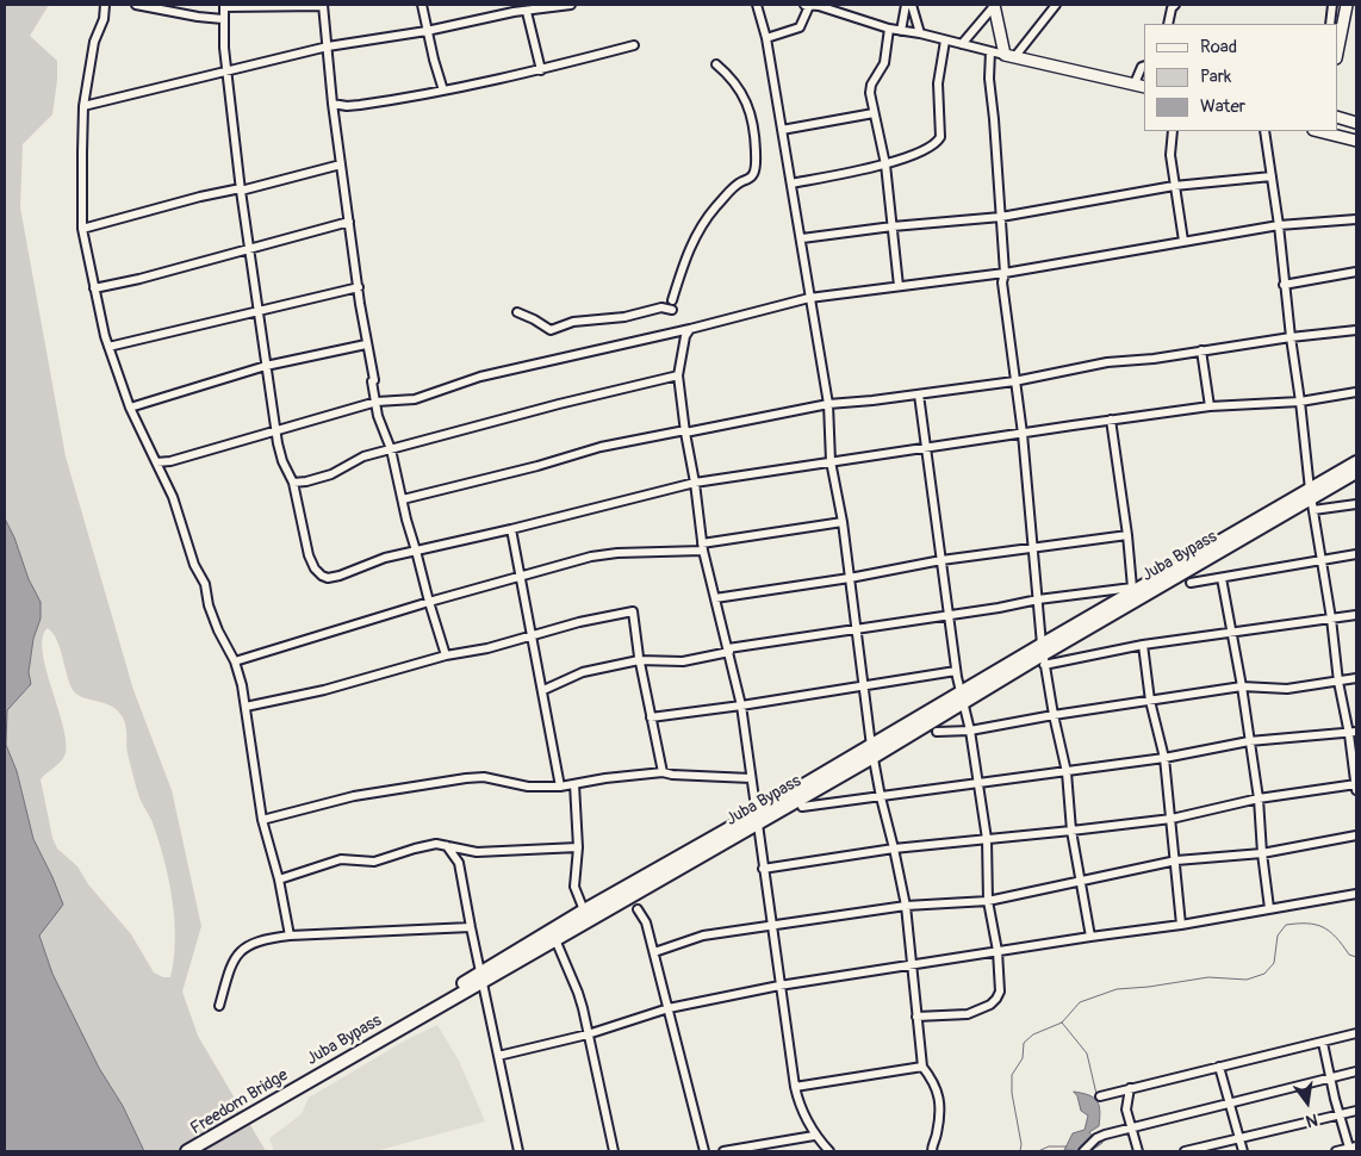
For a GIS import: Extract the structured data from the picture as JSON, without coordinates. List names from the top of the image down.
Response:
{
  "streets": {
    "main road": ["Juba Bypass", "Freedom Bridge"]
  },
  "crossings": [
    ["Juba Bypass", "Freedom Bridge"]
  ],
  "legend": ["Road", "Park", "Water"],
  "north": "bottom"
}
